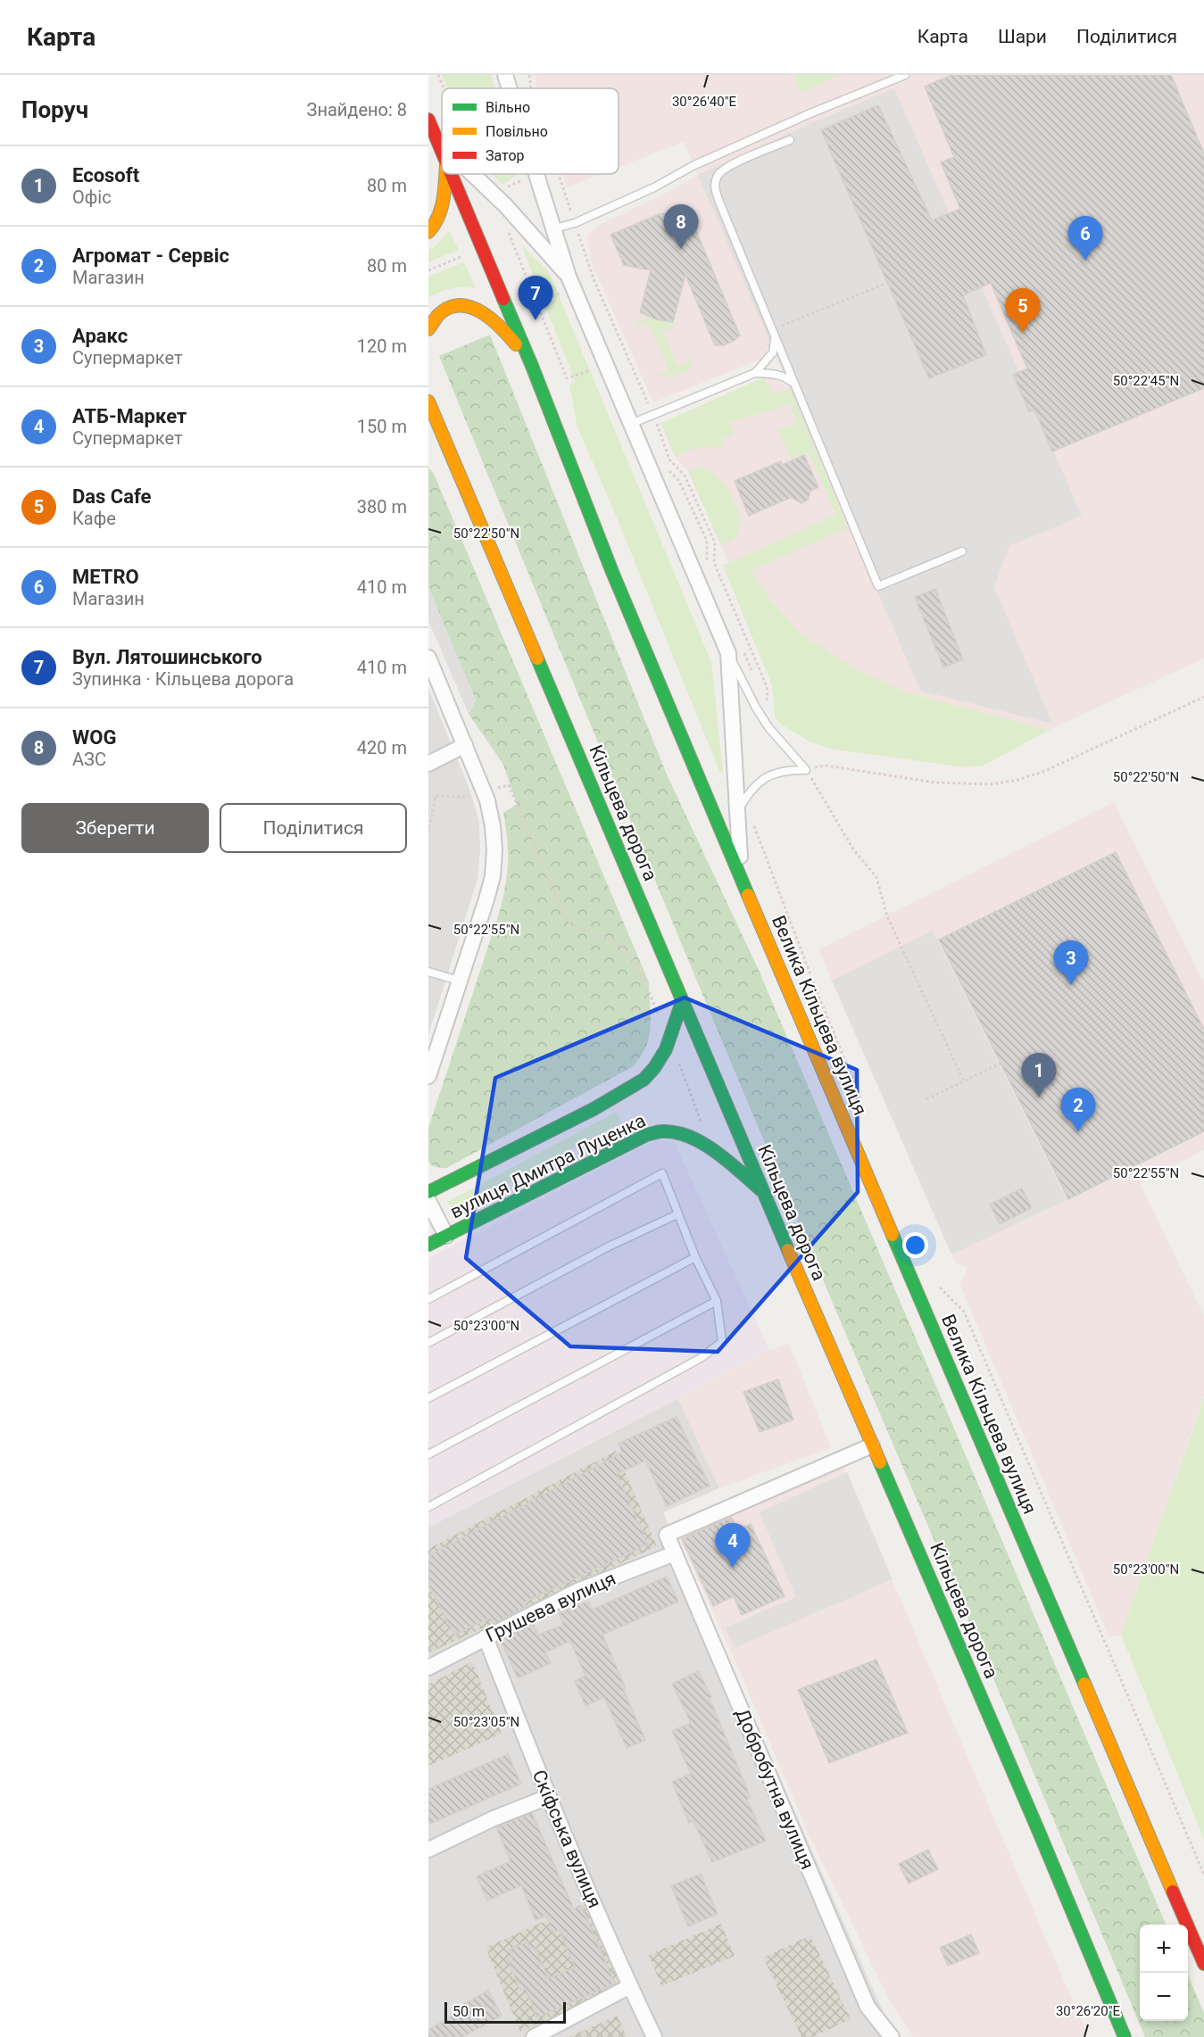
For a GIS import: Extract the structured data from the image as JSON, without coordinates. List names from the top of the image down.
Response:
{
  "streets": {
    "main road": ["Кільцева дорога", "Велика Кільцева вулиця", "вулиця Дмитра Луценка"],
    "street": ["Грушева вулиця", "Добробутна вулиця", "Скіфська вулиця"]
  },
  "crossings": [
    ["Кільцева дорога", "вулиця Дмитра Луценка"],
    ["Кільцева дорога", "Добробутна вулиця"],
    ["Грушева вулиця", "Добробутна вулиця"],
    ["Грушева вулиця", "Скіфська вулиця"]
  ],
  "legend": ["Вільно", "Повільно", "Затор"],
  "scale_bar": "50 m",
  "page": {
    "header": "Карта",
    "nav": ["Карта", "Шари", "Поділитися"],
    "heading": ["Поруч", "Знайдено: 8"],
    "list": [
      {
        "mark": "1",
        "name": "Ecosoft",
        "note": "Офіс",
        "value": "80 m"
      },
      {
        "mark": "2",
        "name": "Агромат - Сервіс",
        "note": "Магазин",
        "value": "80 m"
      },
      {
        "mark": "3",
        "name": "Аракс",
        "note": "Супермаркет",
        "value": "120 m"
      },
      {
        "mark": "4",
        "name": "АТБ-Маркет",
        "note": "Супермаркет",
        "value": "150 m"
      },
      {
        "mark": "5",
        "name": "Das Cafe",
        "note": "Кафе",
        "value": "380 m"
      },
      {
        "mark": "6",
        "name": "METRO",
        "note": "Магазин",
        "value": "410 m"
      },
      {
        "mark": "7",
        "name": "Вул. Лятошинського",
        "note": "Зупинка · Кільцева дорога",
        "value": "410 m"
      },
      {
        "mark": "8",
        "name": "WOG",
        "note": "АЗС",
        "value": "420 m"
      }
    ],
    "pins": [
      "8",
      "6",
      "7",
      "5",
      "3",
      "1",
      "2",
      "4"
    ],
    "buttons": ["Зберегти", "Поділитися"],
    "map_buttons": ["+", "−"],
    "scale": "50 m"
  },
  "coordinates": [
    "30°26'40\"E",
    "50°22'45\"N",
    "50°22'50\"N",
    "50°22'55\"N",
    "50°23'00\"N",
    "50°23'05\"N",
    "30°26'20\"E"
  ]
}
